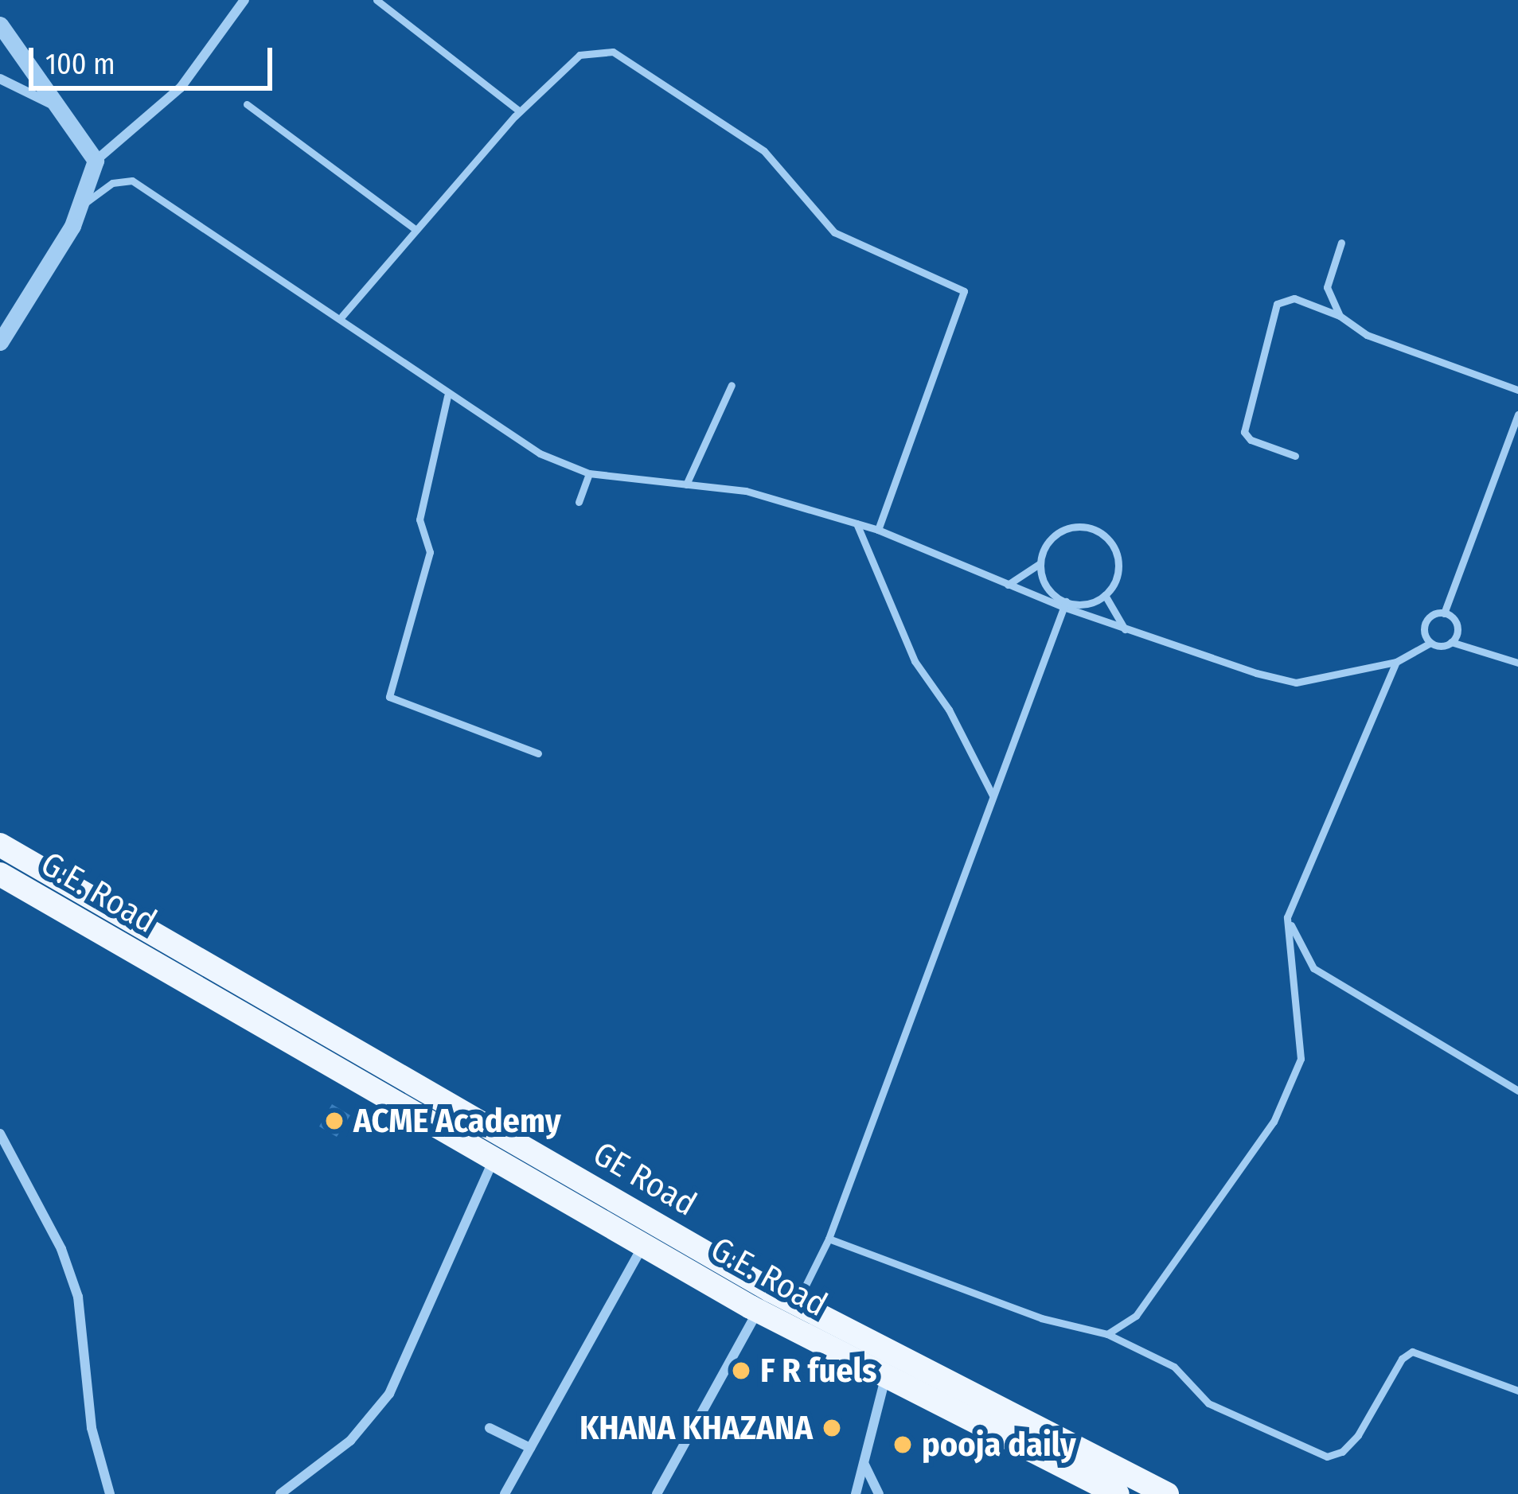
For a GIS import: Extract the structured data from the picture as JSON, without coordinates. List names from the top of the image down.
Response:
{
  "streets": {
    "main road": ["G.E. Road", "GE Road"]
  },
  "crossings": [
    ["G.E. Road", "GE Road"]
  ],
  "places": [
    "ACME Academy",
    "F R fuels",
    "KHANA KHAZANA",
    "pooja daily"
  ],
  "scale_bar": "100 m"
}
